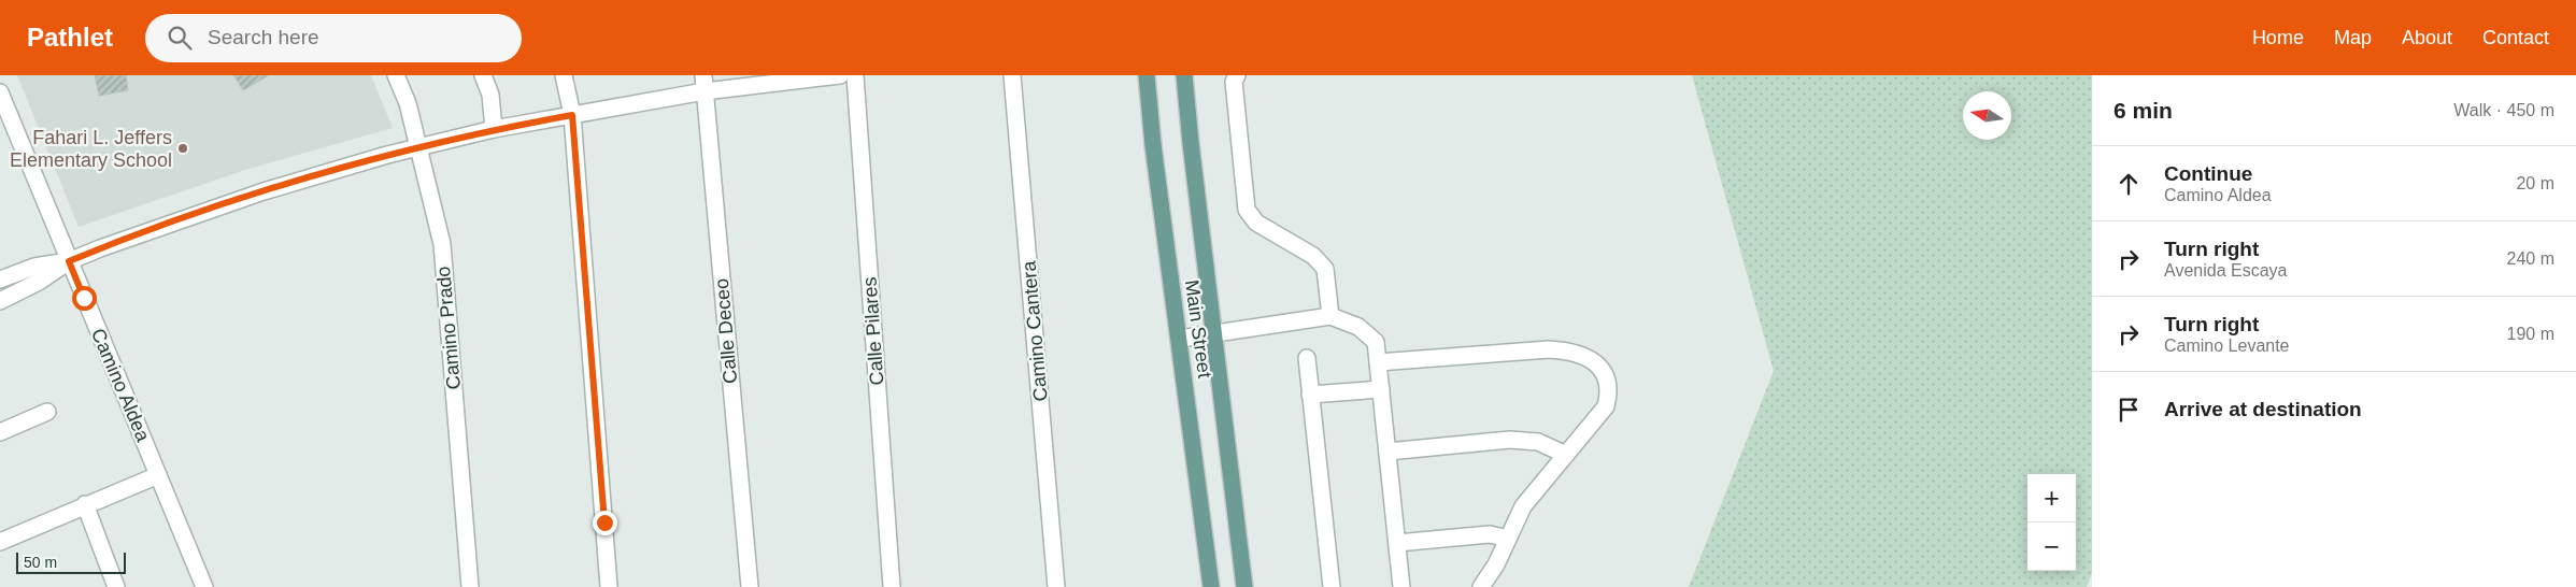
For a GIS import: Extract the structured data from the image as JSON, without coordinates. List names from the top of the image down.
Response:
{
  "streets": {
    "main road": ["Main Street"],
    "street": [
      "Camino Prado",
      "Calle Deceo",
      "Calle Pilares",
      "Camino Cantera",
      "Camino Aldea"
    ]
  },
  "places": ["Fahari L. Jeffers Elementary School"],
  "scale_bar": "50 m",
  "north": "left",
  "page": {
    "header": "Pathlet",
    "search": "Search here",
    "nav": [
      "Home",
      "Map",
      "About",
      "Contact"
    ],
    "heading": ["6 min", "Walk · 450 m"],
    "list": [
      ["Continue", "Camino Aldea", "20 m"],
      ["Turn right", "Avenida Escaya", "240 m"],
      ["Turn right", "Camino Levante", "190 m"],
      "Arrive at destination"
    ],
    "map_buttons": ["+", "−"],
    "scale": "50 m"
  }
}
